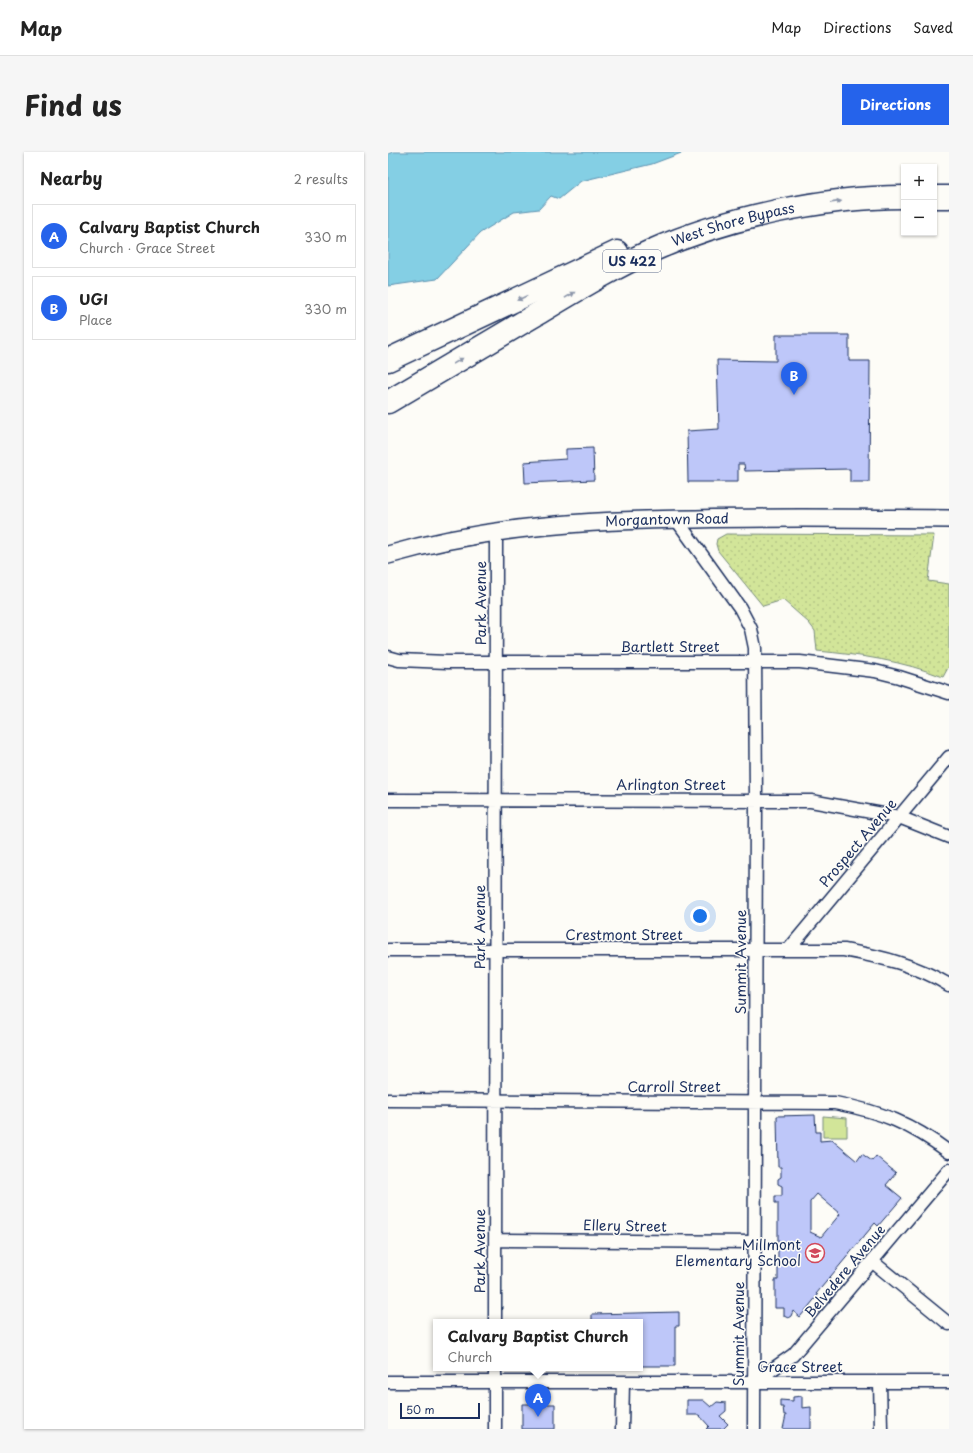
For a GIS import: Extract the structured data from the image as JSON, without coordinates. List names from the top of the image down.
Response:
{
  "streets": {
    "highway": ["West Shore Bypass", "US 422"],
    "main road": ["Morgantown Road"],
    "street": [
      "Park Avenue",
      "Bartlett Street",
      "Arlington Street",
      "Prospect Avenue",
      "Crestmont Street",
      "Summit Avenue",
      "Carroll Street",
      "Ellery Street",
      "Belvedere Avenue",
      "Grace Street"
    ]
  },
  "crossings": [
    ["Morgantown Road", "Park Avenue"],
    ["Morgantown Road", "Summit Avenue"],
    ["Park Avenue", "Bartlett Street"],
    ["Park Avenue", "Arlington Street"],
    ["Park Avenue", "Crestmont Street"],
    ["Park Avenue", "Carroll Street"],
    ["Park Avenue", "Ellery Street"],
    ["Bartlett Street", "Summit Avenue"],
    ["Arlington Street", "Prospect Avenue"],
    ["Arlington Street", "Summit Avenue"],
    ["Prospect Avenue", "Crestmont Street"],
    ["Crestmont Street", "Summit Avenue"],
    ["Summit Avenue", "Carroll Street"],
    ["Summit Avenue", "Ellery Street"],
    ["Summit Avenue", "Belvedere Avenue"],
    ["Summit Avenue", "Grace Street"],
    ["Belvedere Avenue", "Grace Street"]
  ],
  "places": {
    "school or university": ["Millmont Elementary School"]
  },
  "scale_bar": "50 m",
  "page": {
    "header": "Map",
    "nav": ["Map", "Directions", "Saved"],
    "title": "Find us",
    "buttons": "Directions",
    "heading": ["Nearby", "2 results"],
    "map_buttons": ["+", "−"],
    "list": [
      {
        "mark": "A",
        "name": "Calvary Baptist Church",
        "note": "Church · Grace Street",
        "value": "330 m"
      },
      {
        "mark": "B",
        "name": "UGI",
        "note": "Place",
        "value": "330 m"
      }
    ],
    "pins": ["B", "A"],
    "popup": ["Calvary Baptist Church", "Church"],
    "scale": "50 m"
  }
}
